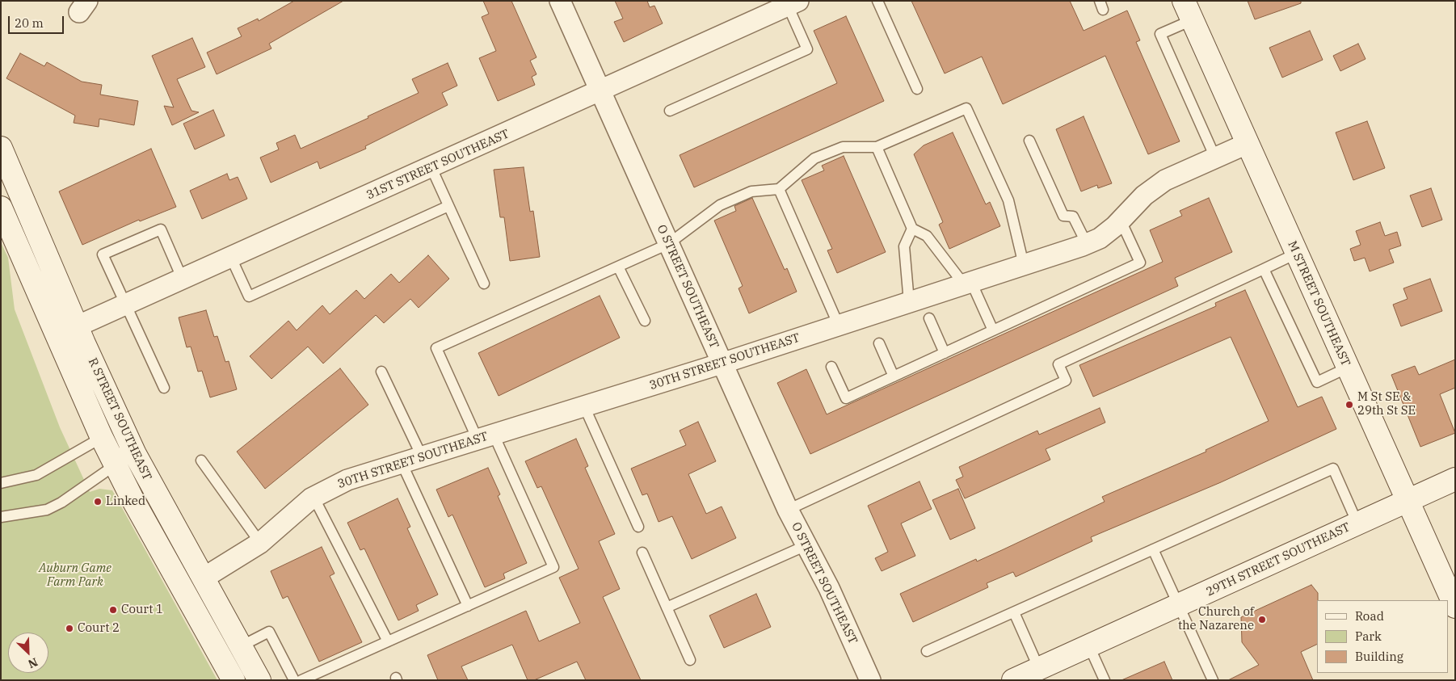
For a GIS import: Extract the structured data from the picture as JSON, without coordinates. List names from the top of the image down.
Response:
{
  "streets": {
    "street": [
      "31ST STREET SOUTHEAST",
      "O STREET SOUTHEAST",
      "M STREET SOUTHEAST",
      "30TH STREET SOUTHEAST",
      "R STREET SOUTHEAST",
      "29TH STREET SOUTHEAST"
    ]
  },
  "crossings": [
    ["31ST STREET SOUTHEAST", "O STREET SOUTHEAST"],
    ["31ST STREET SOUTHEAST", "R STREET SOUTHEAST"],
    ["O STREET SOUTHEAST", "30TH STREET SOUTHEAST"],
    ["M STREET SOUTHEAST", "30TH STREET SOUTHEAST"],
    ["M STREET SOUTHEAST", "29TH STREET SOUTHEAST"],
    ["30TH STREET SOUTHEAST", "R STREET SOUTHEAST"]
  ],
  "parks": ["Auburn Game Farm Park"],
  "places": [
    "M St SE & 29th St SE",
    "Linked",
    "Court 1",
    "Church of the Nazarene",
    "Court 2"
  ],
  "legend": ["Road", "Park", "Building"],
  "scale_bar": "20 m",
  "north": "bottom right"
}
